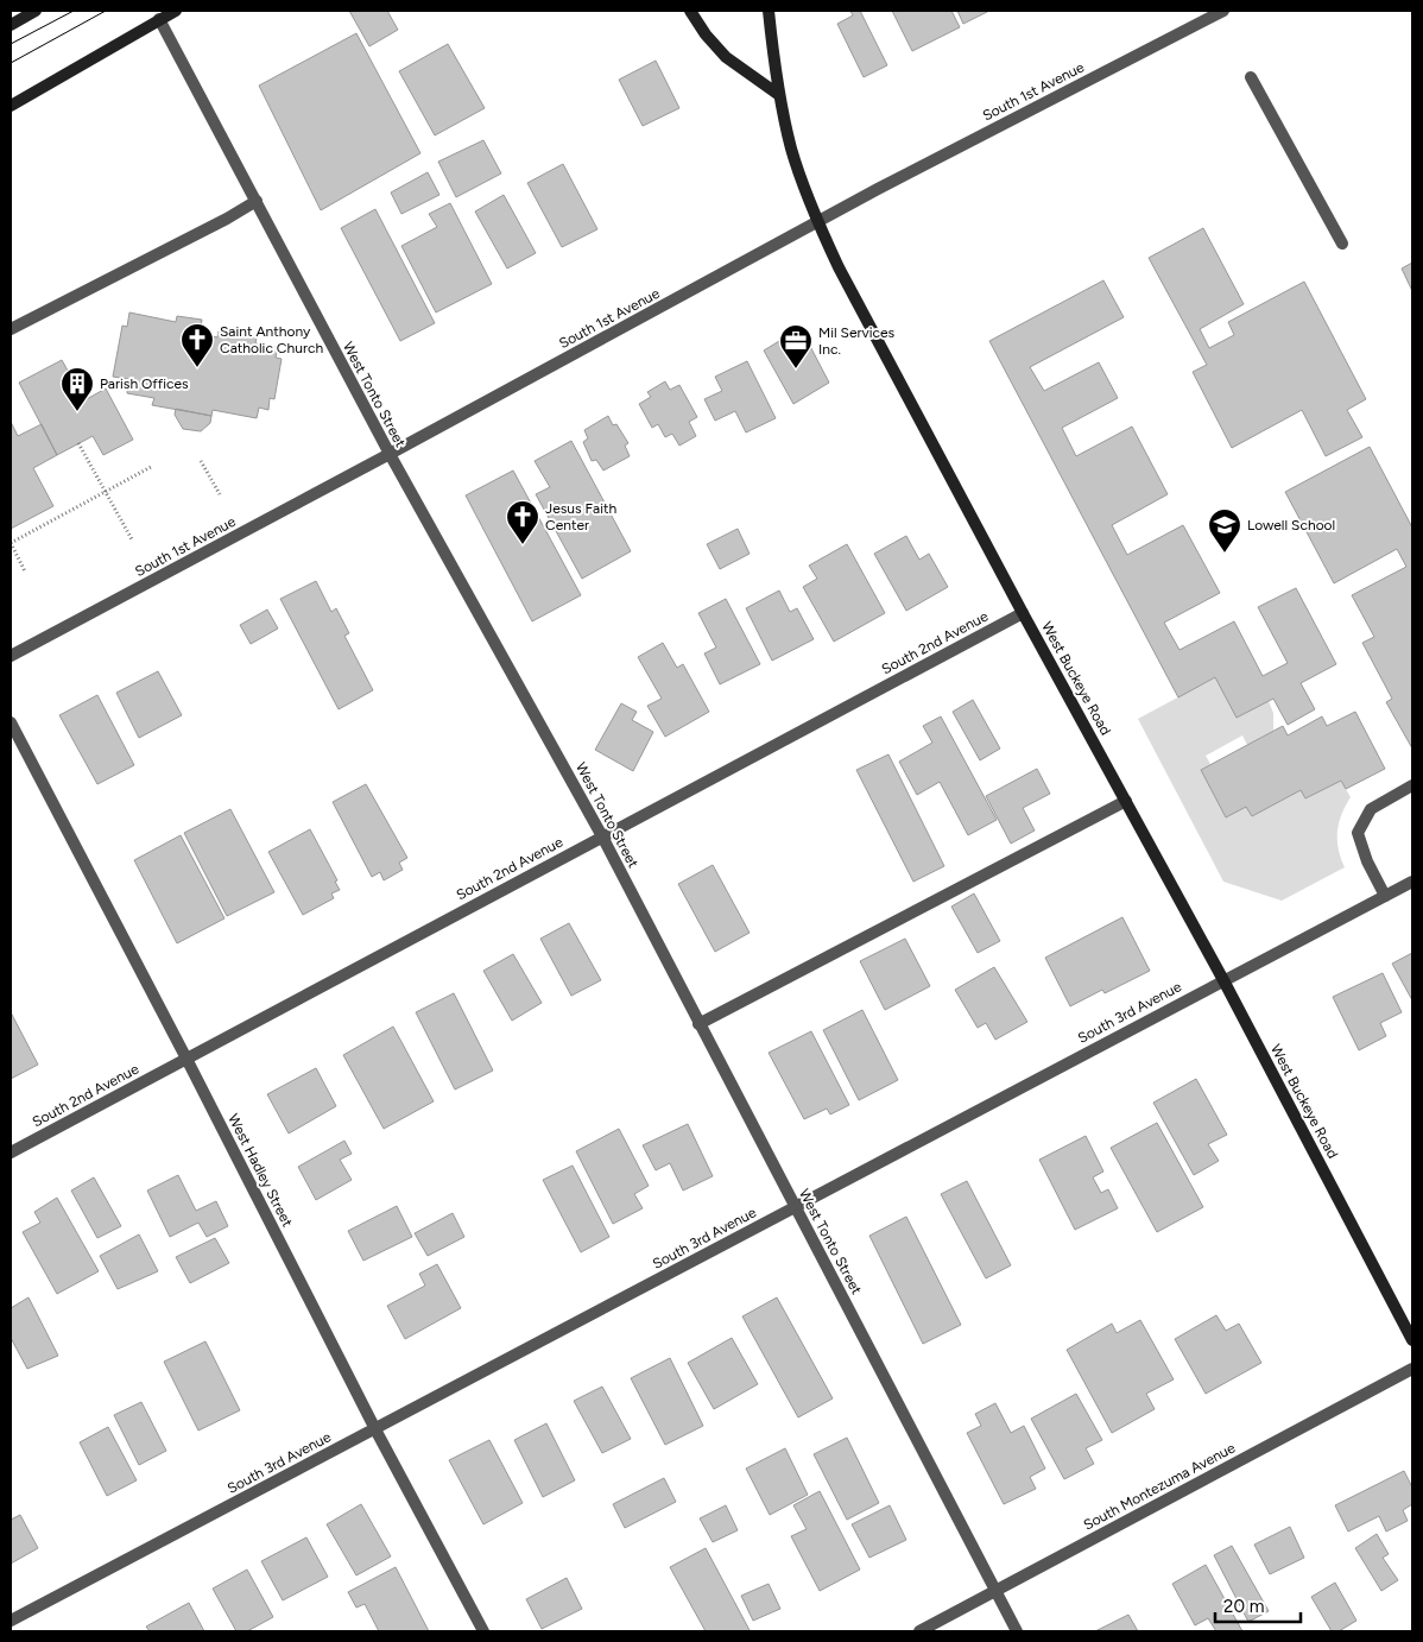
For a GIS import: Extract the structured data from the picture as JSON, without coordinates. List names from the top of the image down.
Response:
{
  "streets": {
    "main road": ["West Buckeye Road"],
    "street": [
      "South 1st Avenue",
      "West Tonto Street",
      "South 2nd Avenue",
      "South 3rd Avenue",
      "West Hadley Street",
      "South Montezuma Avenue"
    ]
  },
  "crossings": [
    ["South 1st Avenue", "West Tonto Street"],
    ["South 1st Avenue", "West Buckeye Road"],
    ["West Tonto Street", "South 2nd Avenue"],
    ["West Tonto Street", "South 3rd Avenue"],
    ["West Tonto Street", "South Montezuma Avenue"],
    ["South 2nd Avenue", "West Buckeye Road"],
    ["South 2nd Avenue", "West Hadley Street"],
    ["West Buckeye Road", "South 3rd Avenue"],
    ["South 3rd Avenue", "West Hadley Street"]
  ],
  "places": {
    "church": ["Saint Anthony Catholic Church", "Jesus Faith Center"],
    "office": ["Mil Services Inc."],
    "building": ["Parish Offices"],
    "school or university": ["Lowell School"]
  },
  "scale_bar": "20 m"
}
